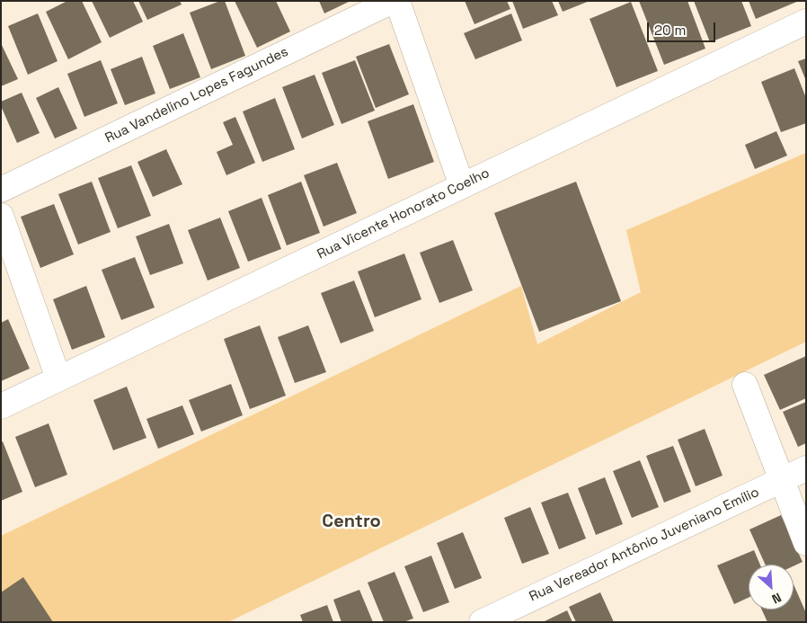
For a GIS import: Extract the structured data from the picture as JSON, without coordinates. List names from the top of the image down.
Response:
{
  "streets": {
    "street": ["Rua Vandelino Lopes Fagundes", "Rua Vicente Honorato Coelho", "Rua Vereador Antônio Juveniano Emílio"]
  },
  "districts": ["Centro"],
  "scale_bar": "20 m",
  "north": "bottom right"
}
